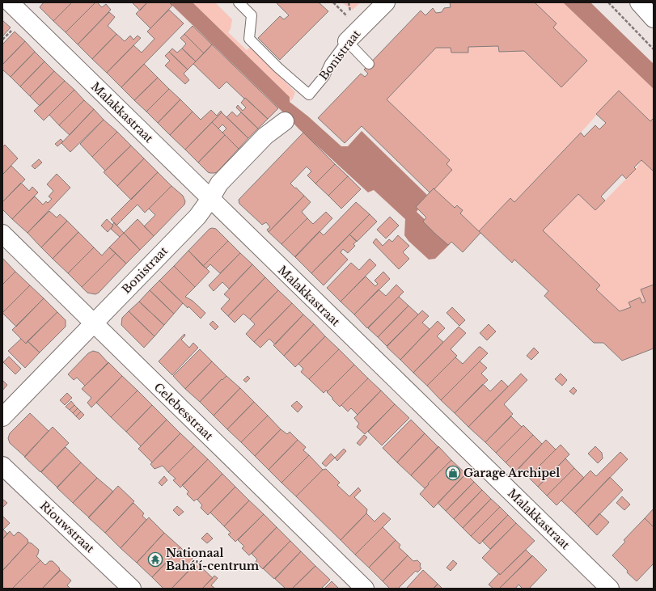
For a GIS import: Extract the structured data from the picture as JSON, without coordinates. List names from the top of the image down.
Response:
{
  "streets": {
    "street": [
      "Bonistraat",
      "Malakkastraat",
      "Celebesstraat",
      "Riouwstraat"
    ]
  },
  "crossings": [
    ["Bonistraat", "Malakkastraat"],
    ["Bonistraat", "Celebesstraat"]
  ],
  "places": {
    "shop": ["Garage Archipel"],
    "temple": ["Nationaal Bahá'í-centrum"]
  }
}
